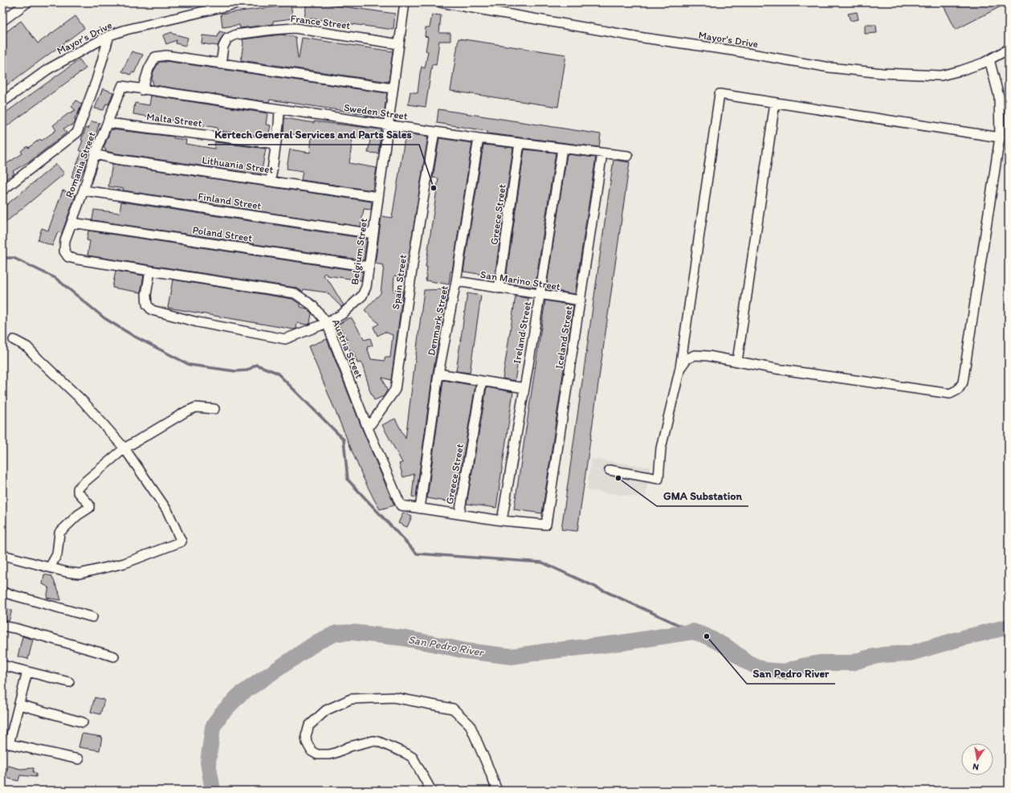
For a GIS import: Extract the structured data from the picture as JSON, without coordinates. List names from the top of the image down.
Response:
{
  "streets": {
    "street": [
      "France Street",
      "Mayor's Drive",
      "Sweden Street",
      "Malta Street",
      "Romania Street",
      "Lithuania Street",
      "Finland Street",
      "Greece Street",
      "Poland Street",
      "Belgium Street",
      "San Marino Street",
      "Spain Street",
      "Denmark Street",
      "Ireland Street",
      "Iceland Street",
      "Austria Street"
    ]
  },
  "crossings": [
    ["France Street", "Belgium Street"],
    ["Sweden Street", "Romania Street"],
    ["Sweden Street", "Greece Street"],
    ["Sweden Street", "Belgium Street"],
    ["Sweden Street", "Spain Street"],
    ["Sweden Street", "Denmark Street"],
    ["Sweden Street", "Ireland Street"],
    ["Sweden Street", "Iceland Street"],
    ["Malta Street", "Romania Street"],
    ["Romania Street", "Lithuania Street"],
    ["Romania Street", "Finland Street"],
    ["Romania Street", "Poland Street"],
    ["Romania Street", "Austria Street"],
    ["Lithuania Street", "Belgium Street"],
    ["Finland Street", "Belgium Street"],
    ["Greece Street", "San Marino Street"],
    ["Greece Street", "Austria Street"],
    ["Poland Street", "Belgium Street"],
    ["Belgium Street", "Austria Street"],
    ["San Marino Street", "Denmark Street"],
    ["San Marino Street", "Ireland Street"],
    ["San Marino Street", "Iceland Street"],
    ["Spain Street", "Austria Street"],
    ["Denmark Street", "Austria Street"],
    ["Ireland Street", "Austria Street"],
    ["Iceland Street", "Austria Street"]
  ],
  "water": ["San Pedro River"],
  "places": ["Kertech General Services and Parts Sales", "GMA Substation", "San Pedro River"],
  "north": "bottom"
}
